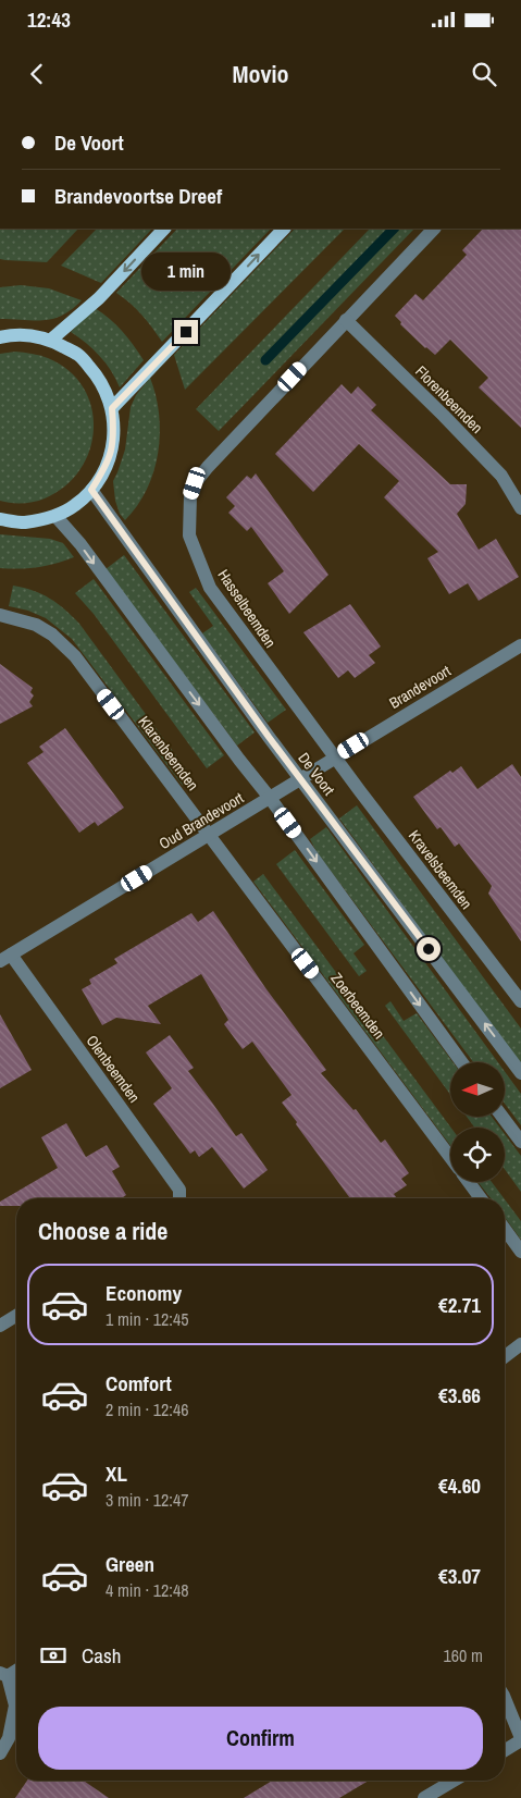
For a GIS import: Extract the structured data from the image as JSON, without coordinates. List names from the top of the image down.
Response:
{
  "streets": {
    "street": [
      "Florenbeemden",
      "Hasselbeemden",
      "Brandevoort",
      "Klarenbeemden",
      "De Voort",
      "Oud Brandevoort",
      "Kravelsbeemden",
      "Zoerbeemden",
      "Olenbeemden"
    ]
  },
  "crossings": [
    ["Florenbeemden", "Hasselbeemden"],
    ["Hasselbeemden", "Brandevoort"],
    ["Hasselbeemden", "Oud Brandevoort"],
    ["Hasselbeemden", "Kravelsbeemden"],
    ["Brandevoort", "Oud Brandevoort"],
    ["Brandevoort", "Kravelsbeemden"],
    ["Klarenbeemden", "Oud Brandevoort"],
    ["Klarenbeemden", "Zoerbeemden"],
    ["De Voort", "Oud Brandevoort"],
    ["Oud Brandevoort", "Kravelsbeemden"],
    ["Oud Brandevoort", "Zoerbeemden"],
    ["Oud Brandevoort", "Olenbeemden"]
  ],
  "north": "left",
  "page": {
    "status": "12:43",
    "header": "Movio",
    "banner": ["De Voort", "Brandevoortse Dreef"],
    "bubble": "1 min",
    "heading": "Choose a ride",
    "list": [
      {
        "name": "Economy",
        "note": "1 min · 12:45",
        "value": "€2.71"
      },
      {
        "name": "Comfort",
        "note": "2 min · 12:46",
        "value": "€3.66"
      },
      {
        "name": "XL",
        "note": "3 min · 12:47",
        "value": "€4.60"
      },
      {
        "name": "Green",
        "note": "4 min · 12:48",
        "value": "€3.07"
      }
    ],
    "pay": ["Cash", "160 m"],
    "buttons": "Confirm"
  }
}
